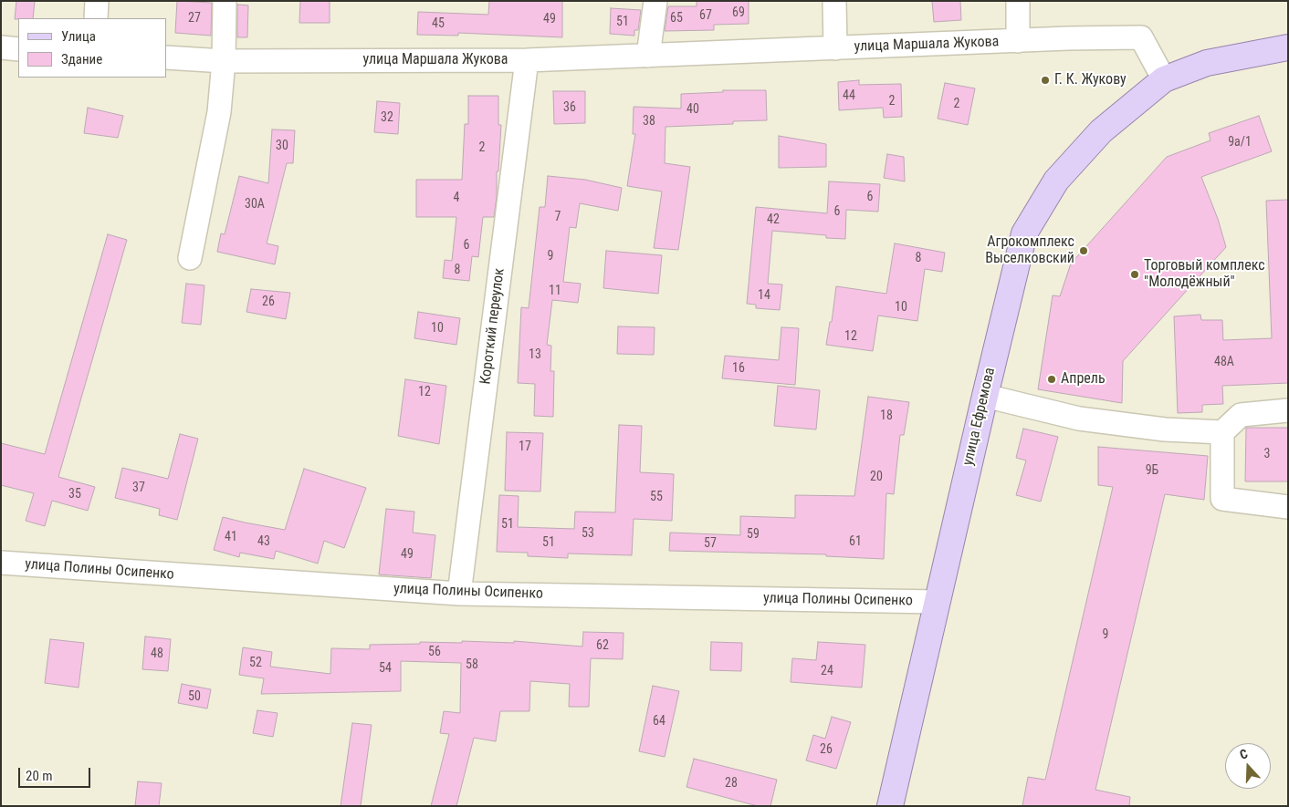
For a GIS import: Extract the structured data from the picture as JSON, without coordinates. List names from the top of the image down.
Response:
{
  "streets": {
    "main road": ["улица Ефремова"],
    "street": ["улица Маршала Жукова", "Короткий переулок", "улица Полины Осипенко"]
  },
  "crossings": [
    ["улица Маршала Жукова", "Короткий переулок"],
    ["улица Маршала Жукова", "улица Ефремова"],
    ["Короткий переулок", "улица Полины Осипенко"],
    ["улица Ефремова", "улица Полины Осипенко"]
  ],
  "places": [
    "Г. К. Жукову",
    "Агрокомплекс Выселковский",
    "Торговый комплекс \"Молодёжный\"",
    "Апрель"
  ],
  "house_numbers": [
    "69",
    "67",
    "27",
    "65",
    "49",
    "51",
    "45",
    "44",
    "2",
    "2",
    "36",
    "40",
    "32",
    "38",
    "9a/1",
    "30",
    "2",
    "6",
    "4",
    "30А",
    "6",
    "7",
    "42",
    "6",
    "9",
    "8",
    "8",
    "11",
    "14",
    "26",
    "10",
    "10",
    "12",
    "13",
    "48А",
    "16",
    "12",
    "18",
    "17",
    "3",
    "9Б",
    "20",
    "37",
    "35",
    "55",
    "51",
    "53",
    "59",
    "41",
    "43",
    "61",
    "51",
    "57",
    "49",
    "9",
    "62",
    "56",
    "48",
    "52",
    "58",
    "54",
    "24",
    "50",
    "64",
    "26",
    "28"
  ],
  "legend": ["Улица", "Здание"],
  "scale_bar": "20 m",
  "north": "top"
}
